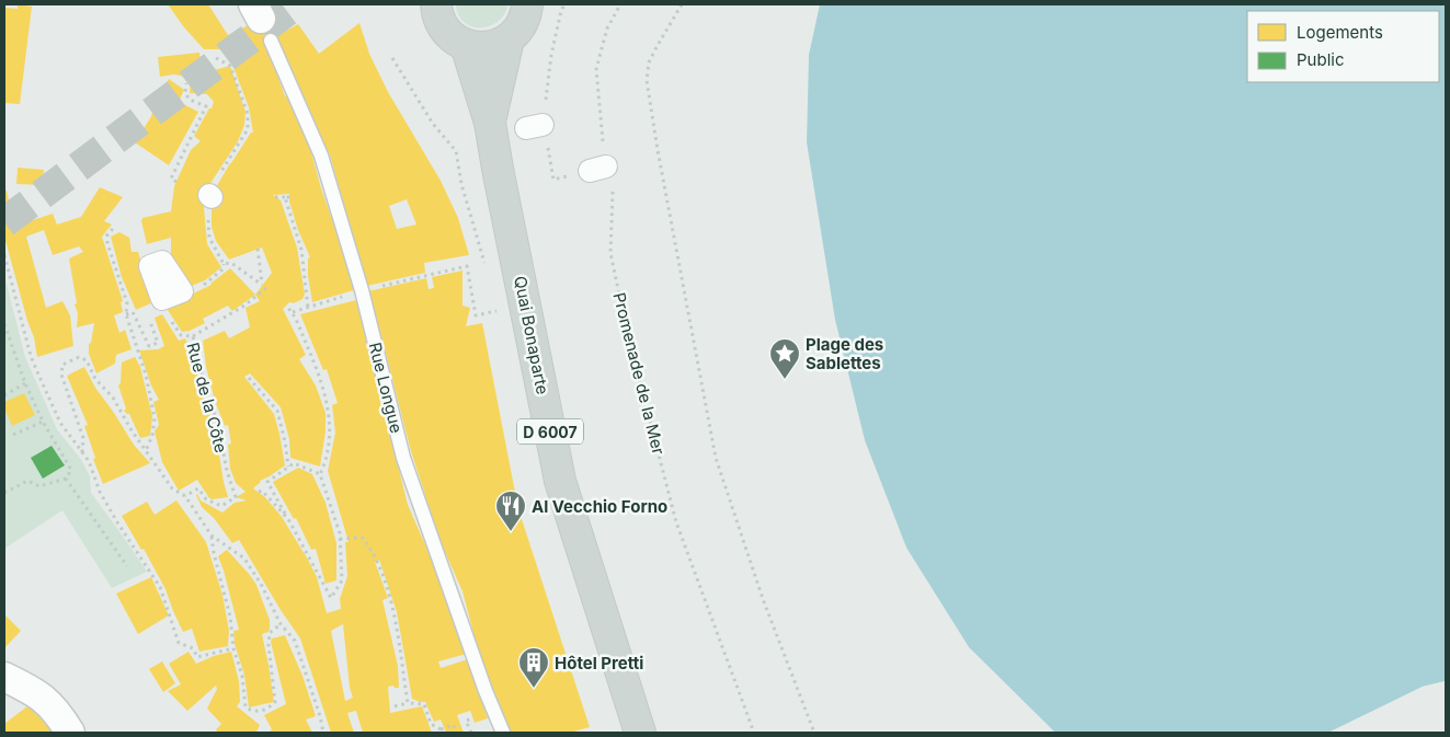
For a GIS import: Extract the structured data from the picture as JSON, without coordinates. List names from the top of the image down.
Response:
{
  "streets": {
    "main road": ["Quai Bonaparte", "D 6007"],
    "lane": ["Rue Longue"],
    "path": ["Promenade de la Mer", "Rue de la Côte"]
  },
  "places": {
    "place": ["Plage des Sablettes"],
    "restaurant": ["Al Vecchio Forno"],
    "building": ["Hôtel Pretti"]
  },
  "legend": ["Logements", "Public"]
}
